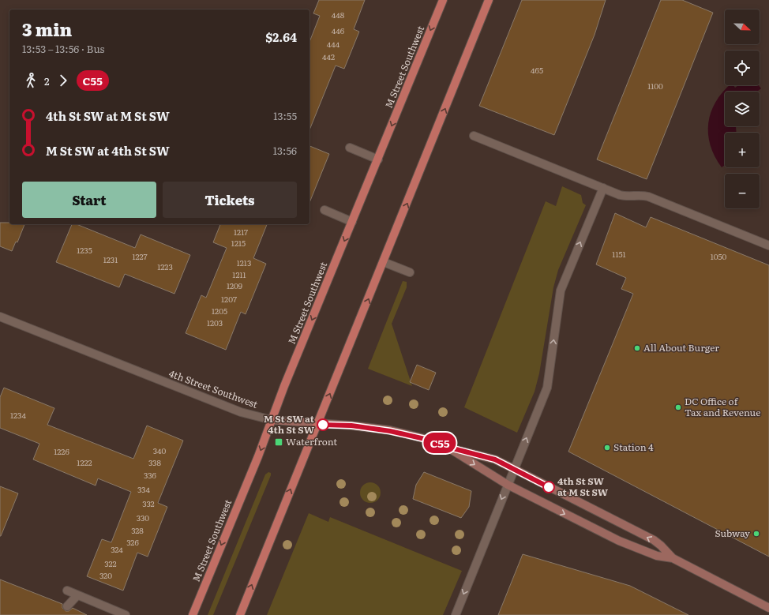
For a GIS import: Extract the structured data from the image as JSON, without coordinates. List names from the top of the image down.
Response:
{
  "streets": {
    "main road": ["M Street Southwest", "4th Street Southwest"]
  },
  "crossings": [
    ["M Street Southwest", "4th Street Southwest"]
  ],
  "places": {
    "other": [
      "All About Burger",
      "DC Office of Tax and Revenue",
      "M St SW at 4th St SW",
      "Station 4",
      "4th St SW at M St SW",
      "Subway"
    ],
    "transit": ["Waterfront"]
  },
  "lines": ["bus line C55"],
  "house_numbers": [
    "448",
    "446",
    "444",
    "442",
    "465",
    "1100",
    "1217",
    "1215",
    "1235",
    "1151",
    "1227",
    "1050",
    "1231",
    "1213",
    "1223",
    "1211",
    "1209",
    "1207",
    "1205",
    "1203",
    "1234",
    "340",
    "1226",
    "1222",
    "338",
    "336",
    "334",
    "332",
    "330",
    "328",
    "326",
    "324",
    "322",
    "320"
  ],
  "north": "right",
  "page": {
    "on_map": "C55",
    "map_buttons": ["+", "−"],
    "heading": ["3 min", "13:53 – 13:56 · Bus", "$2.64"],
    "legs": ["2", "C55"],
    "list": [
      {
        "name": "4th St SW at M St SW",
        "value": "13:55"
      },
      {
        "name": "M St SW at 4th St SW",
        "value": "13:56"
      }
    ],
    "buttons": ["Start", "Tickets"]
  }
}
